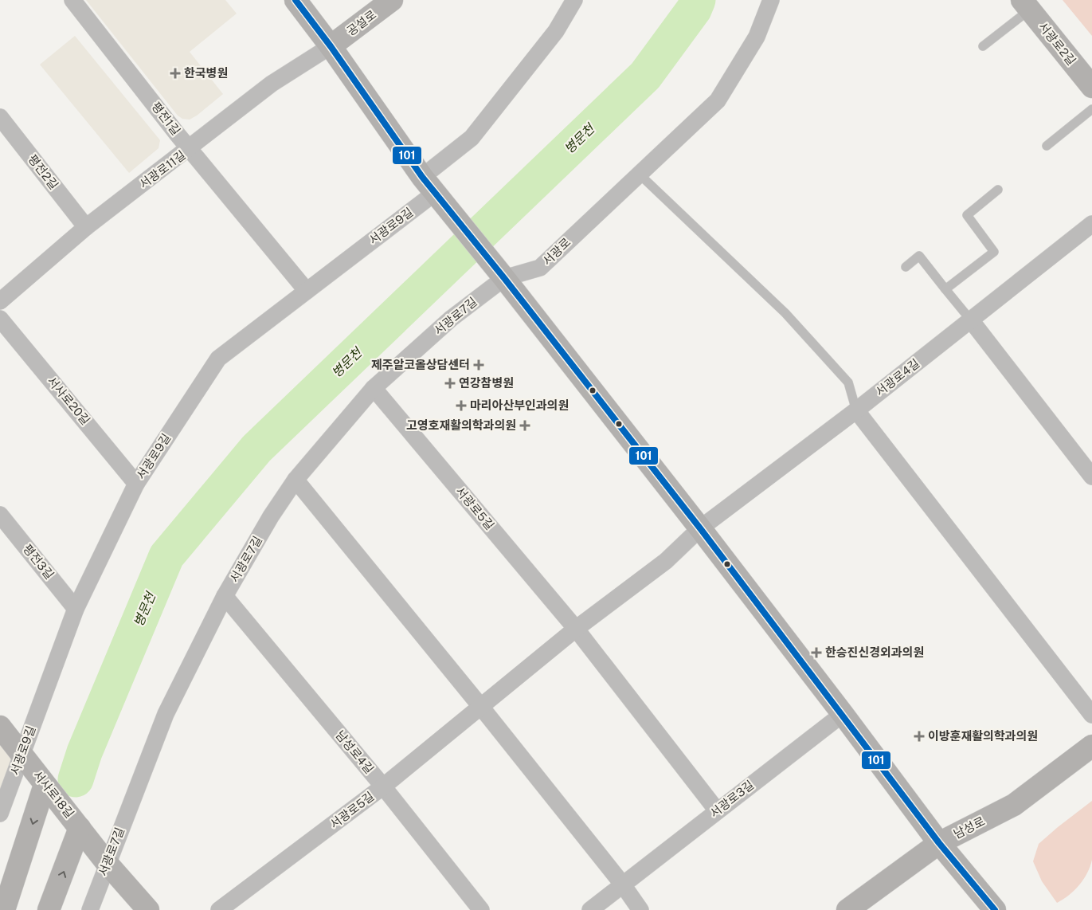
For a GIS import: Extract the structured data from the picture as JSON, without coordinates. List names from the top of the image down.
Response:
{
  "streets": {
    "main road": [
      "공설로",
      "서광로2길",
      "서사로18길",
      "남성로"
    ],
    "street": [
      "평전1길",
      "서광로11길",
      "평전2길",
      "서광로9길",
      "서광로",
      "서광로7길",
      "서광로4길",
      "서사로20길",
      "서광로5길",
      "평전3길",
      "남성로4길",
      "서광로3길"
    ]
  },
  "crossings": [
    ["공설로", "서광로11길"],
    ["평전1길", "서광로11길"],
    ["평전1길", "서광로9길"],
    ["서광로11길", "평전2길"],
    ["서광로9길", "서사로20길"],
    ["서광로9길", "평전3길"],
    ["서광로9길", "서사로18길"],
    ["서광로", "서광로7길"],
    ["서광로7길", "서광로5길"],
    ["서광로7길", "남성로4길"],
    ["서광로7길", "서사로18길"],
    ["서광로4길", "서광로5길"],
    ["서광로5길", "남성로4길"]
  ],
  "water": ["병문천"],
  "places": {
    "health": [
      "한국병원",
      "제주알코올상담센터",
      "연강참병원",
      "마리아산부인과의원",
      "고영호재활의학과의원",
      "한승진신경외과의원",
      "이방훈재활의학과의원"
    ]
  },
  "lines": ["transit line 101"]
}
